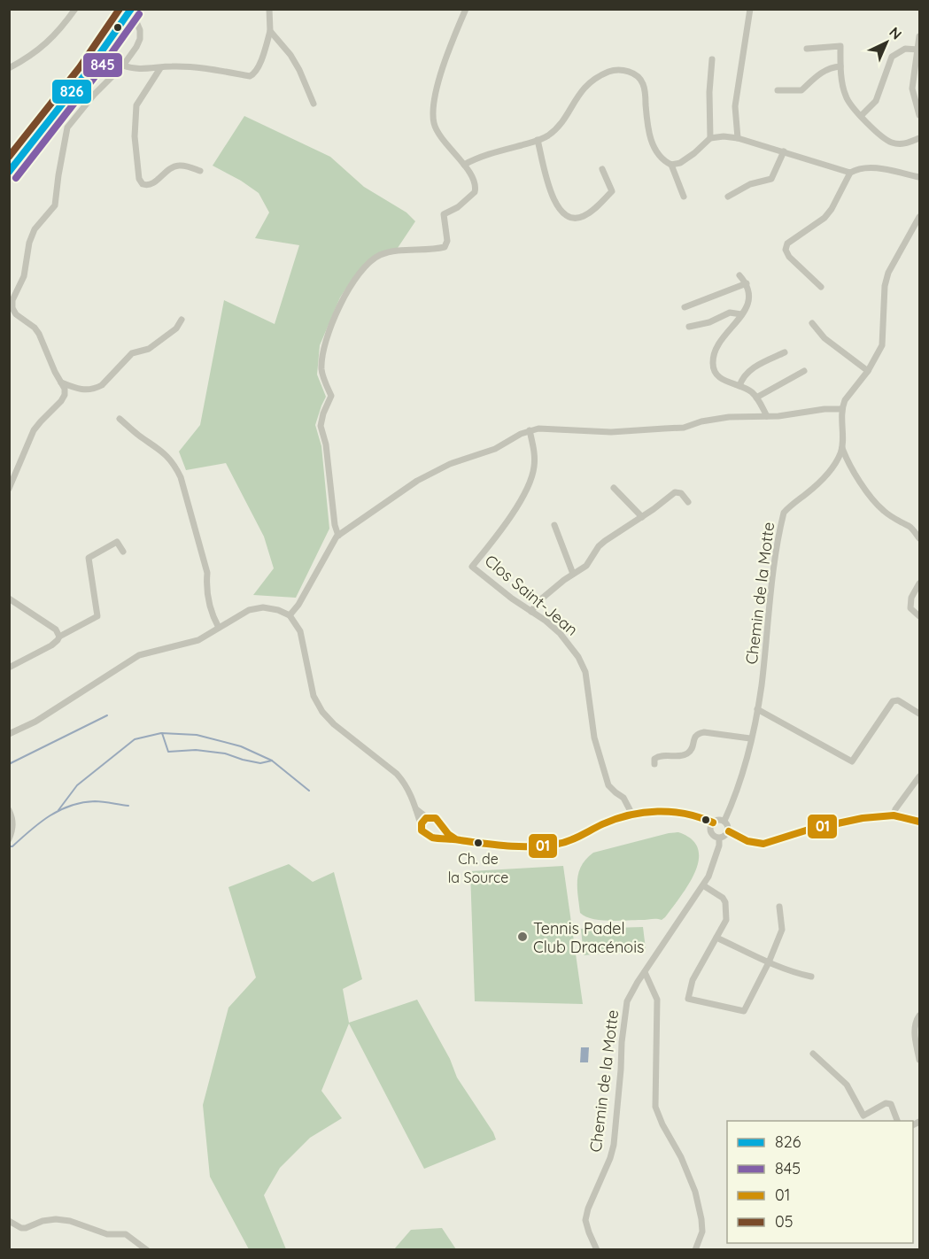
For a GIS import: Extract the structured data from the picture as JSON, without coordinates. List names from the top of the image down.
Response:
{
  "streets": {
    "street": ["Chemin de la Motte", "Clos Saint-Jean"]
  },
  "places": ["Ch. de la Source", "Tennis Padel Club Dracénois"],
  "lines": [
    "transit line 826",
    "transit line 05",
    "transit line 845",
    "transit line 01"
  ],
  "legend": [
    "826",
    "845",
    "01",
    "05"
  ],
  "north": "top right"
}
